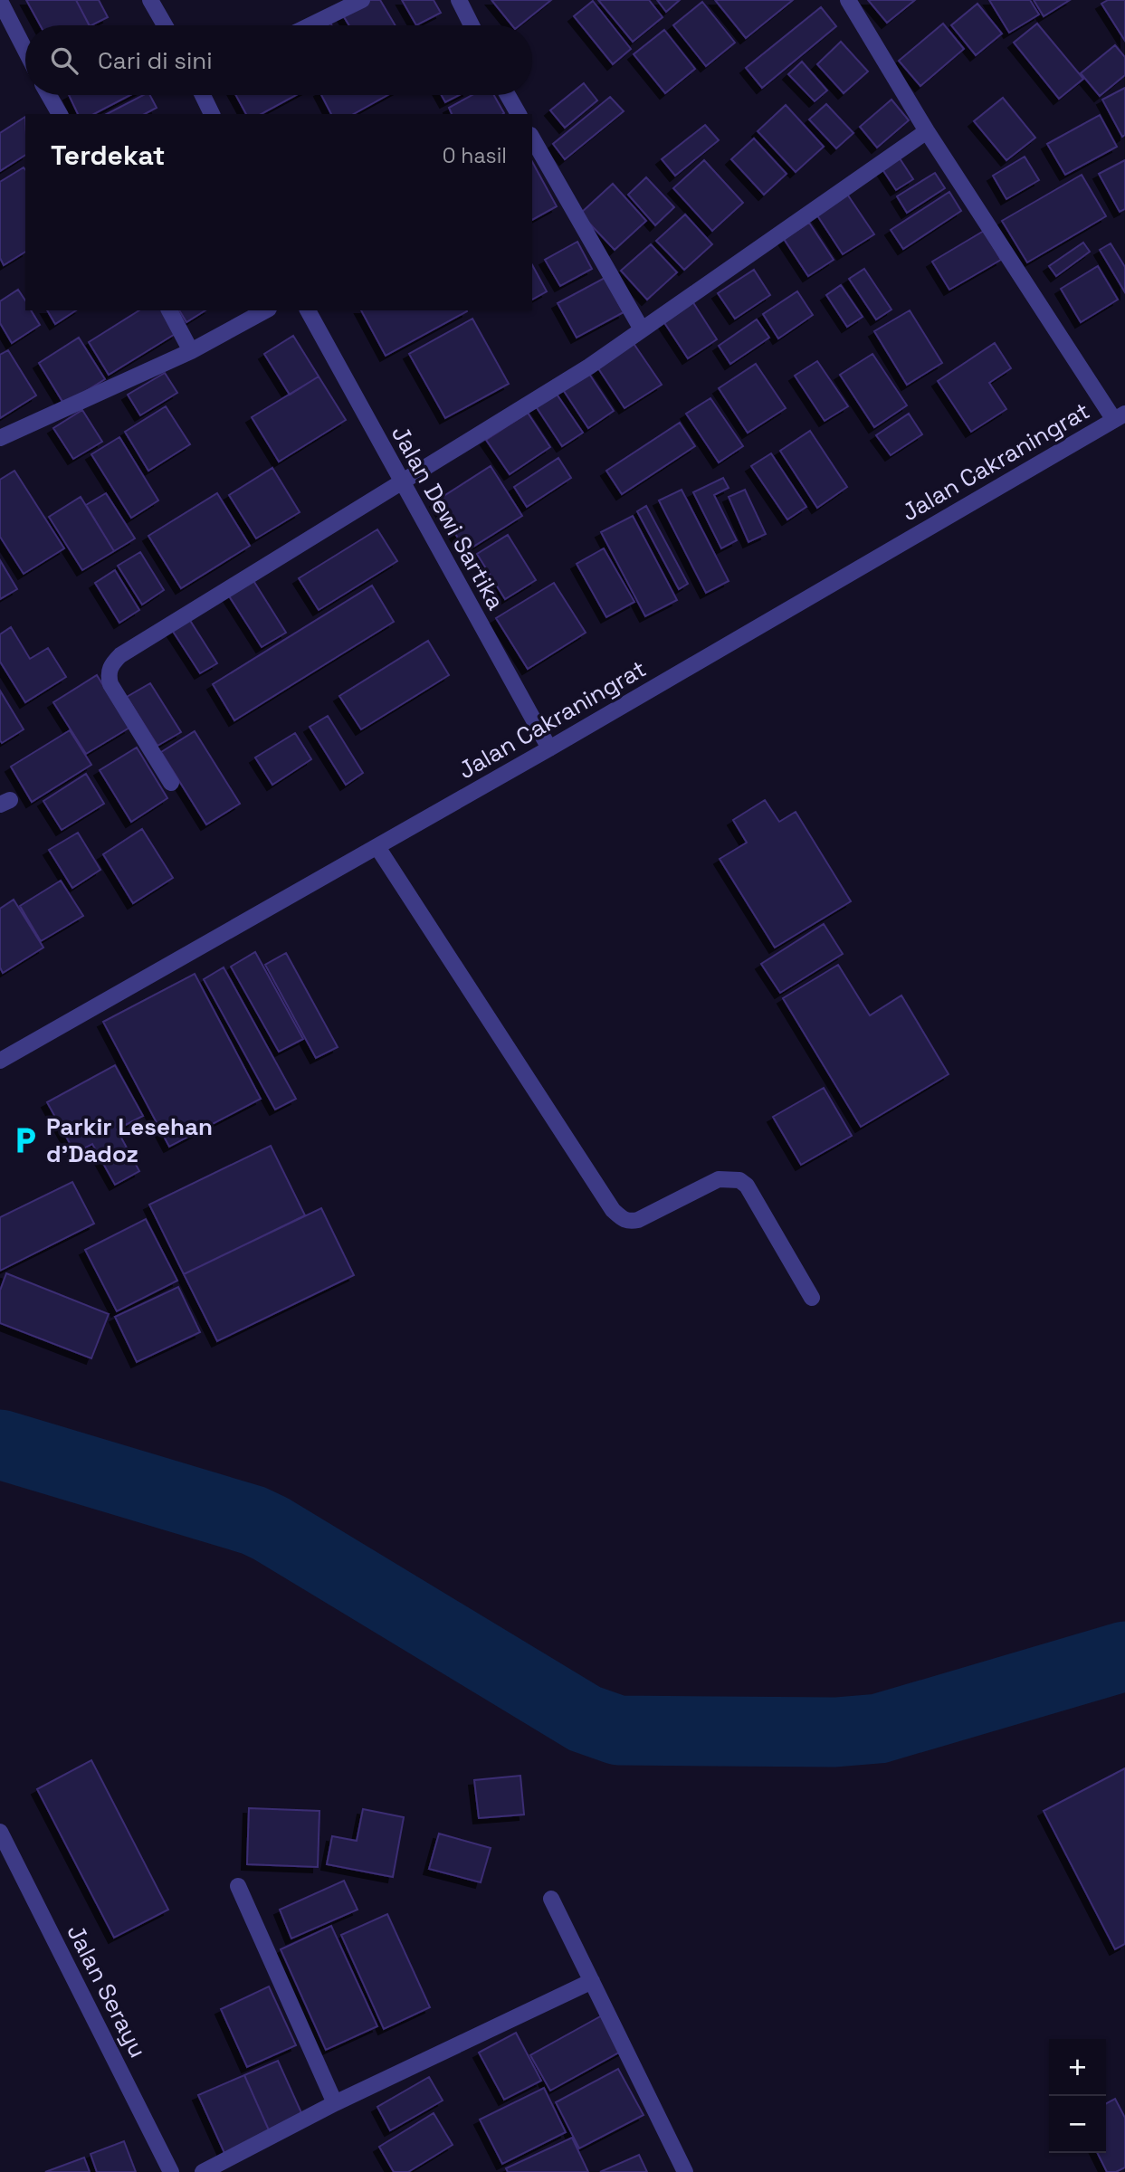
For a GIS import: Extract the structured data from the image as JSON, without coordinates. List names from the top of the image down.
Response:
{
  "streets": {
    "street": ["Jalan Cakraningrat", "Jalan Dewi Sartika", "Jalan Serayu"]
  },
  "crossings": [
    ["Jalan Cakraningrat", "Jalan Dewi Sartika"]
  ],
  "places": {
    "parking": ["Parkir Lesehan d'Dadoz"]
  },
  "page": {
    "search": "Cari di sini",
    "heading": ["Terdekat", "0 hasil"],
    "map_buttons": ["+", "−"]
  }
}
